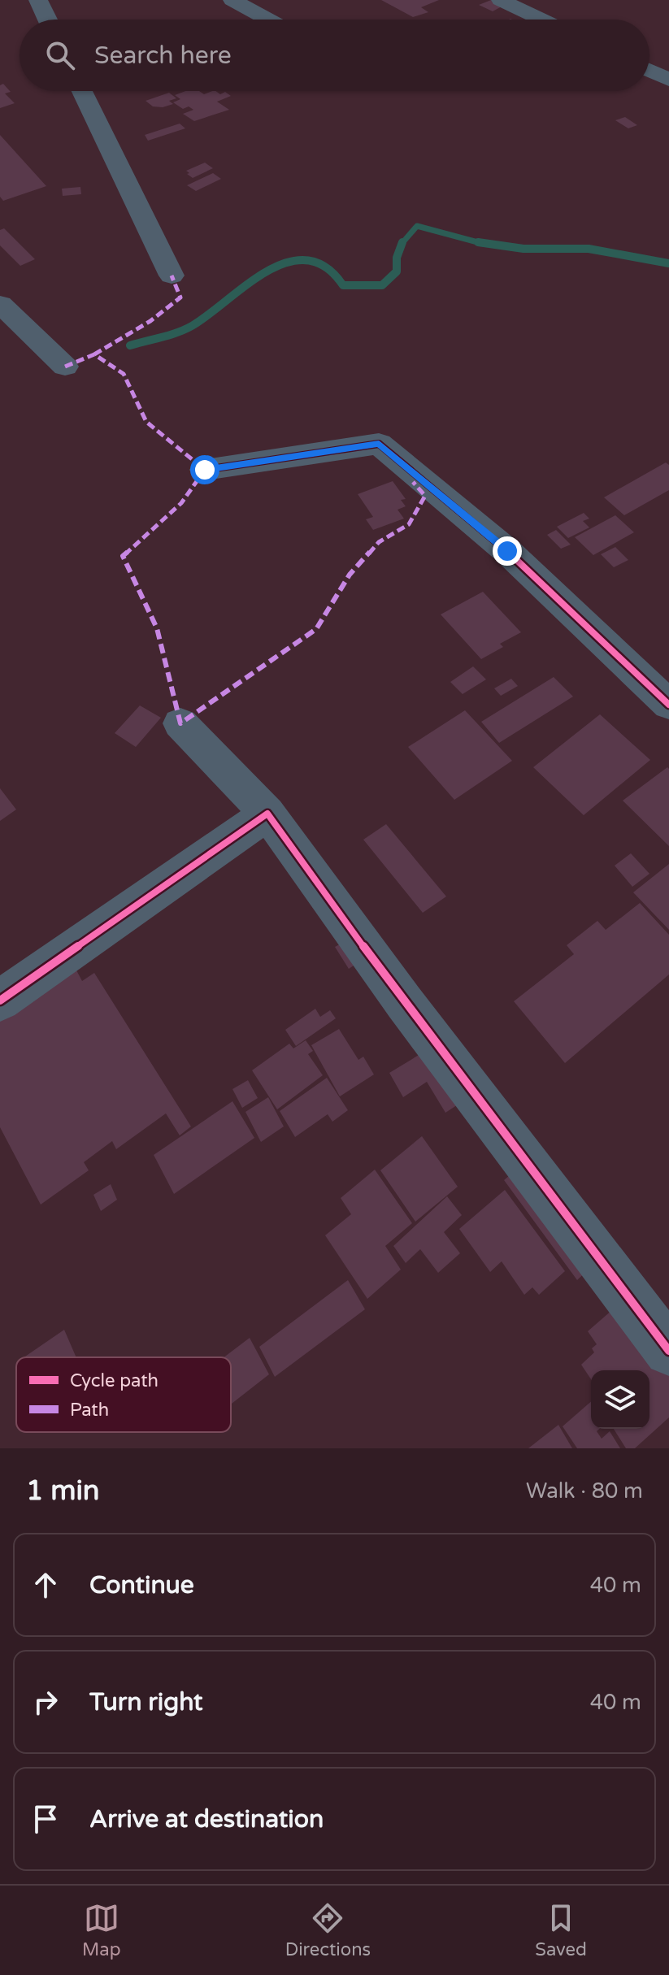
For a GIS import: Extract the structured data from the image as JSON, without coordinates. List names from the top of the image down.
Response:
{
  "legend": ["Cycle path", "Path"],
  "page": {
    "search": "Search here",
    "heading": ["1 min", "Walk · 80 m"],
    "list": [
      ["Continue", "40 m"],
      ["Turn right", "40 m"],
      "Arrive at destination"
    ],
    "nav": ["Map", "Directions", "Saved"]
  }
}
